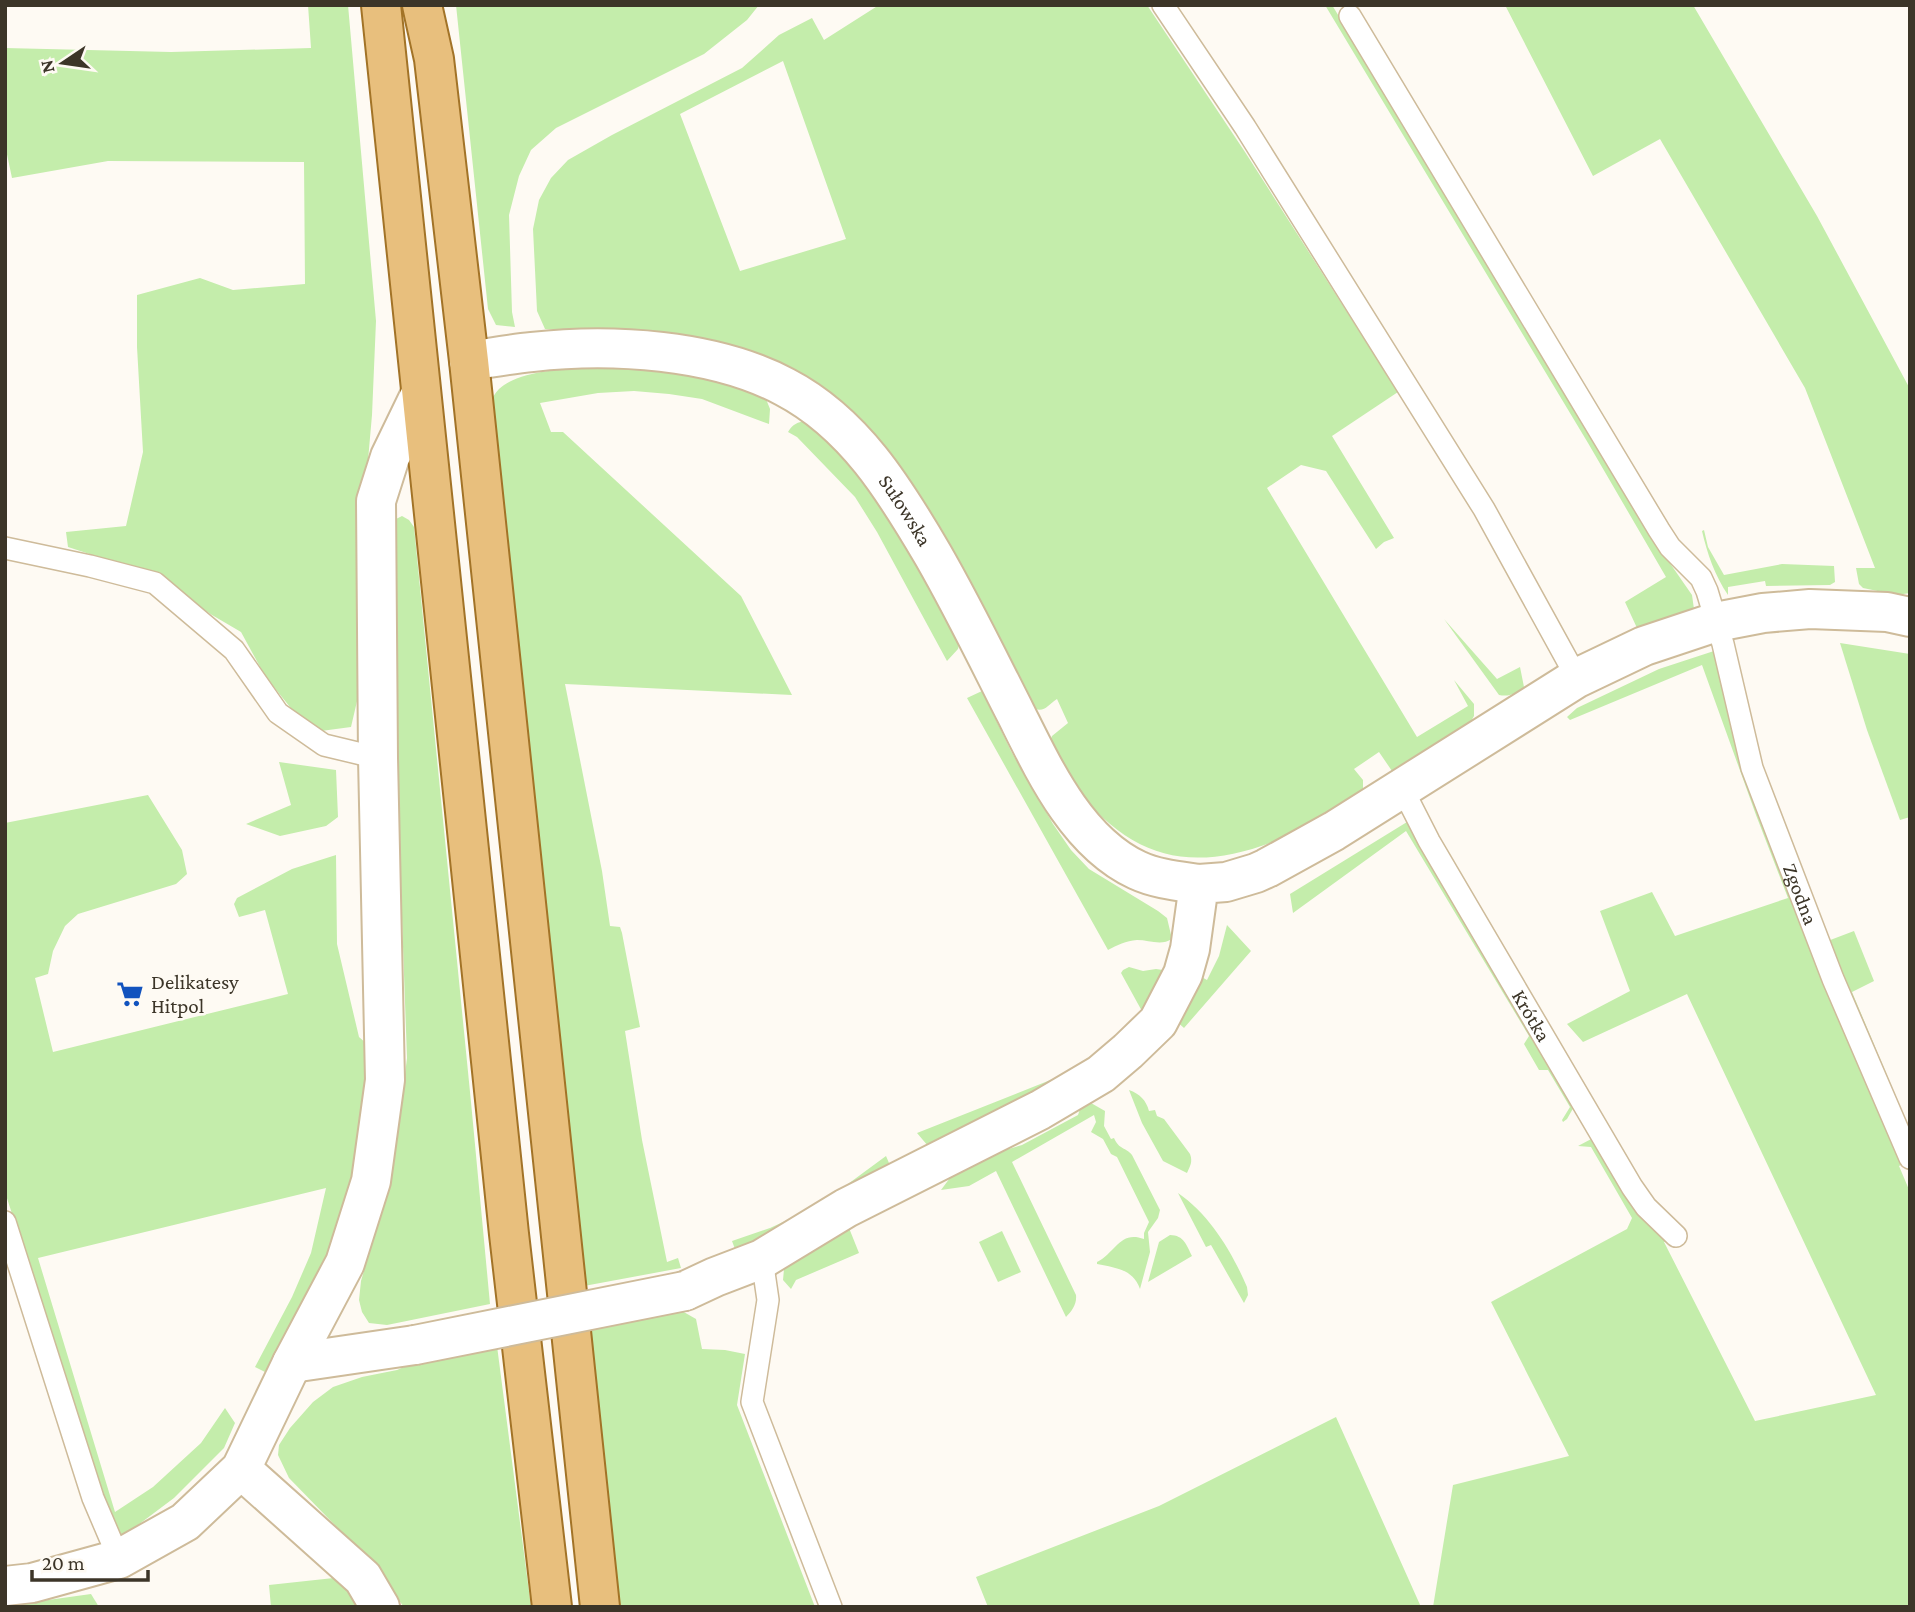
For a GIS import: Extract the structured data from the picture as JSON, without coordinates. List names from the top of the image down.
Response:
{
  "streets": {
    "street": ["Sułowska"],
    "lane": ["Zgodna", "Krótka"]
  },
  "crossings": [
    ["Sułowska", "Zgodna"],
    ["Sułowska", "Krótka"]
  ],
  "places": {
    "supermarket": ["Delikatesy Hitpol"]
  },
  "scale_bar": "20 m",
  "north": "left"
}
